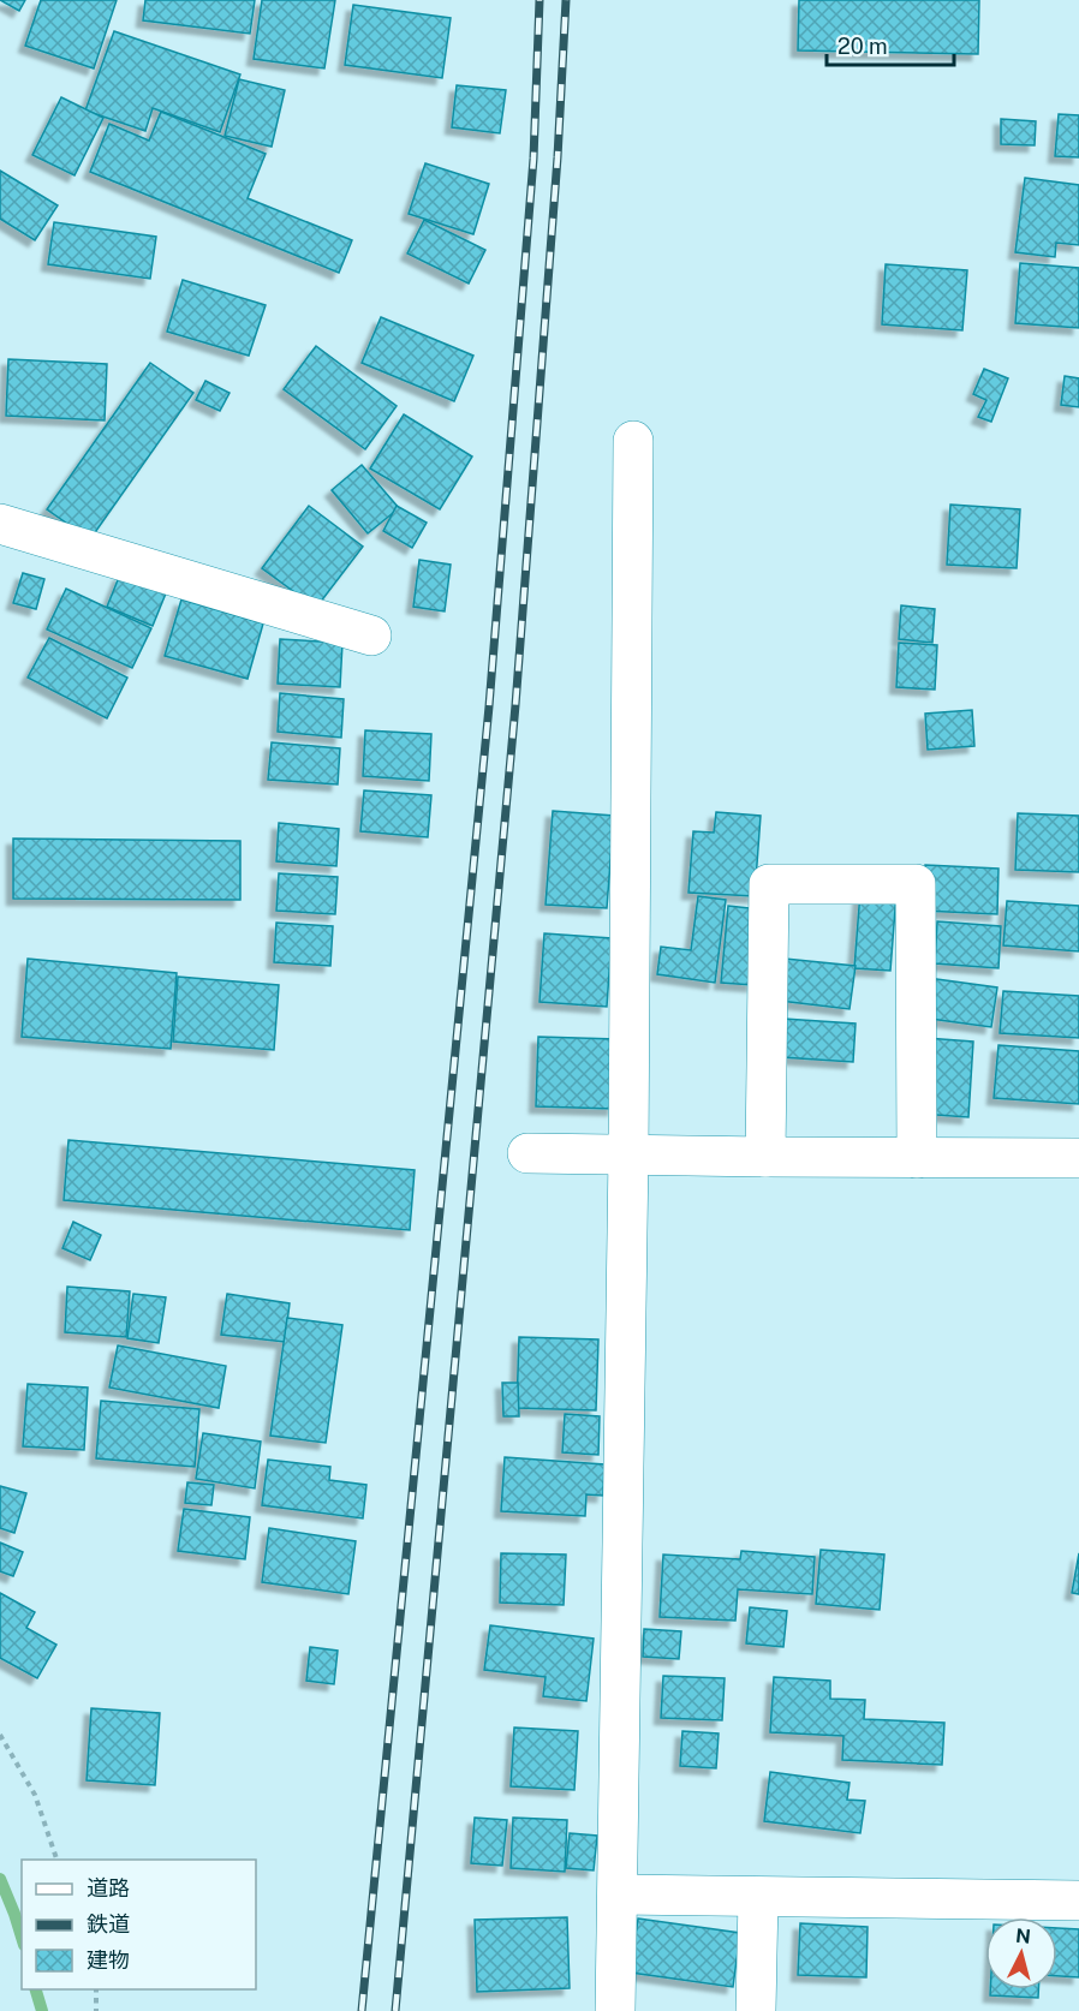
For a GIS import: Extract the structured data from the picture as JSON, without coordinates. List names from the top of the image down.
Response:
{
  "legend": ["道路", "鉄道", "建物"],
  "scale_bar": "20 m",
  "north": "top"
}
